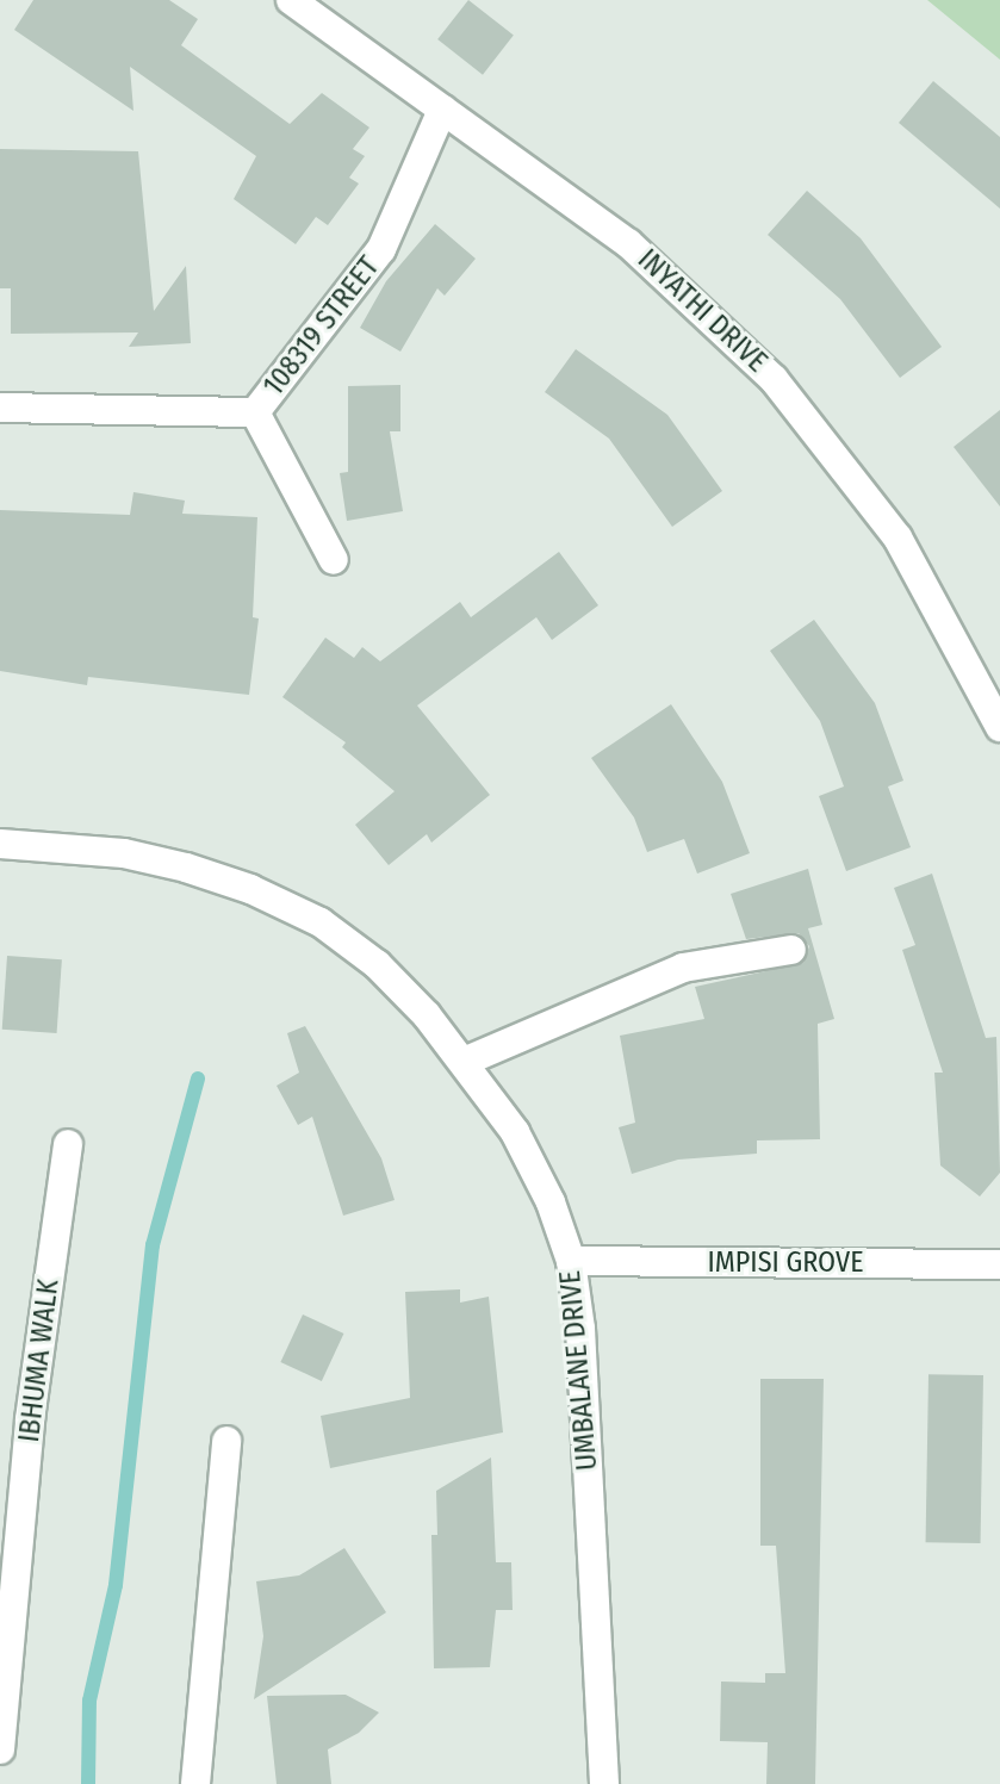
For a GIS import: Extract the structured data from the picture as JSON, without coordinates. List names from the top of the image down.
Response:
{
  "streets": {
    "street": [
      "INYATHI DRIVE",
      "108319 STREET",
      "IMPISI GROVE",
      "IBHUMA WALK",
      "UMBALANE DRIVE"
    ]
  },
  "crossings": [
    ["INYATHI DRIVE", "108319 STREET"],
    ["IMPISI GROVE", "UMBALANE DRIVE"]
  ]
}
